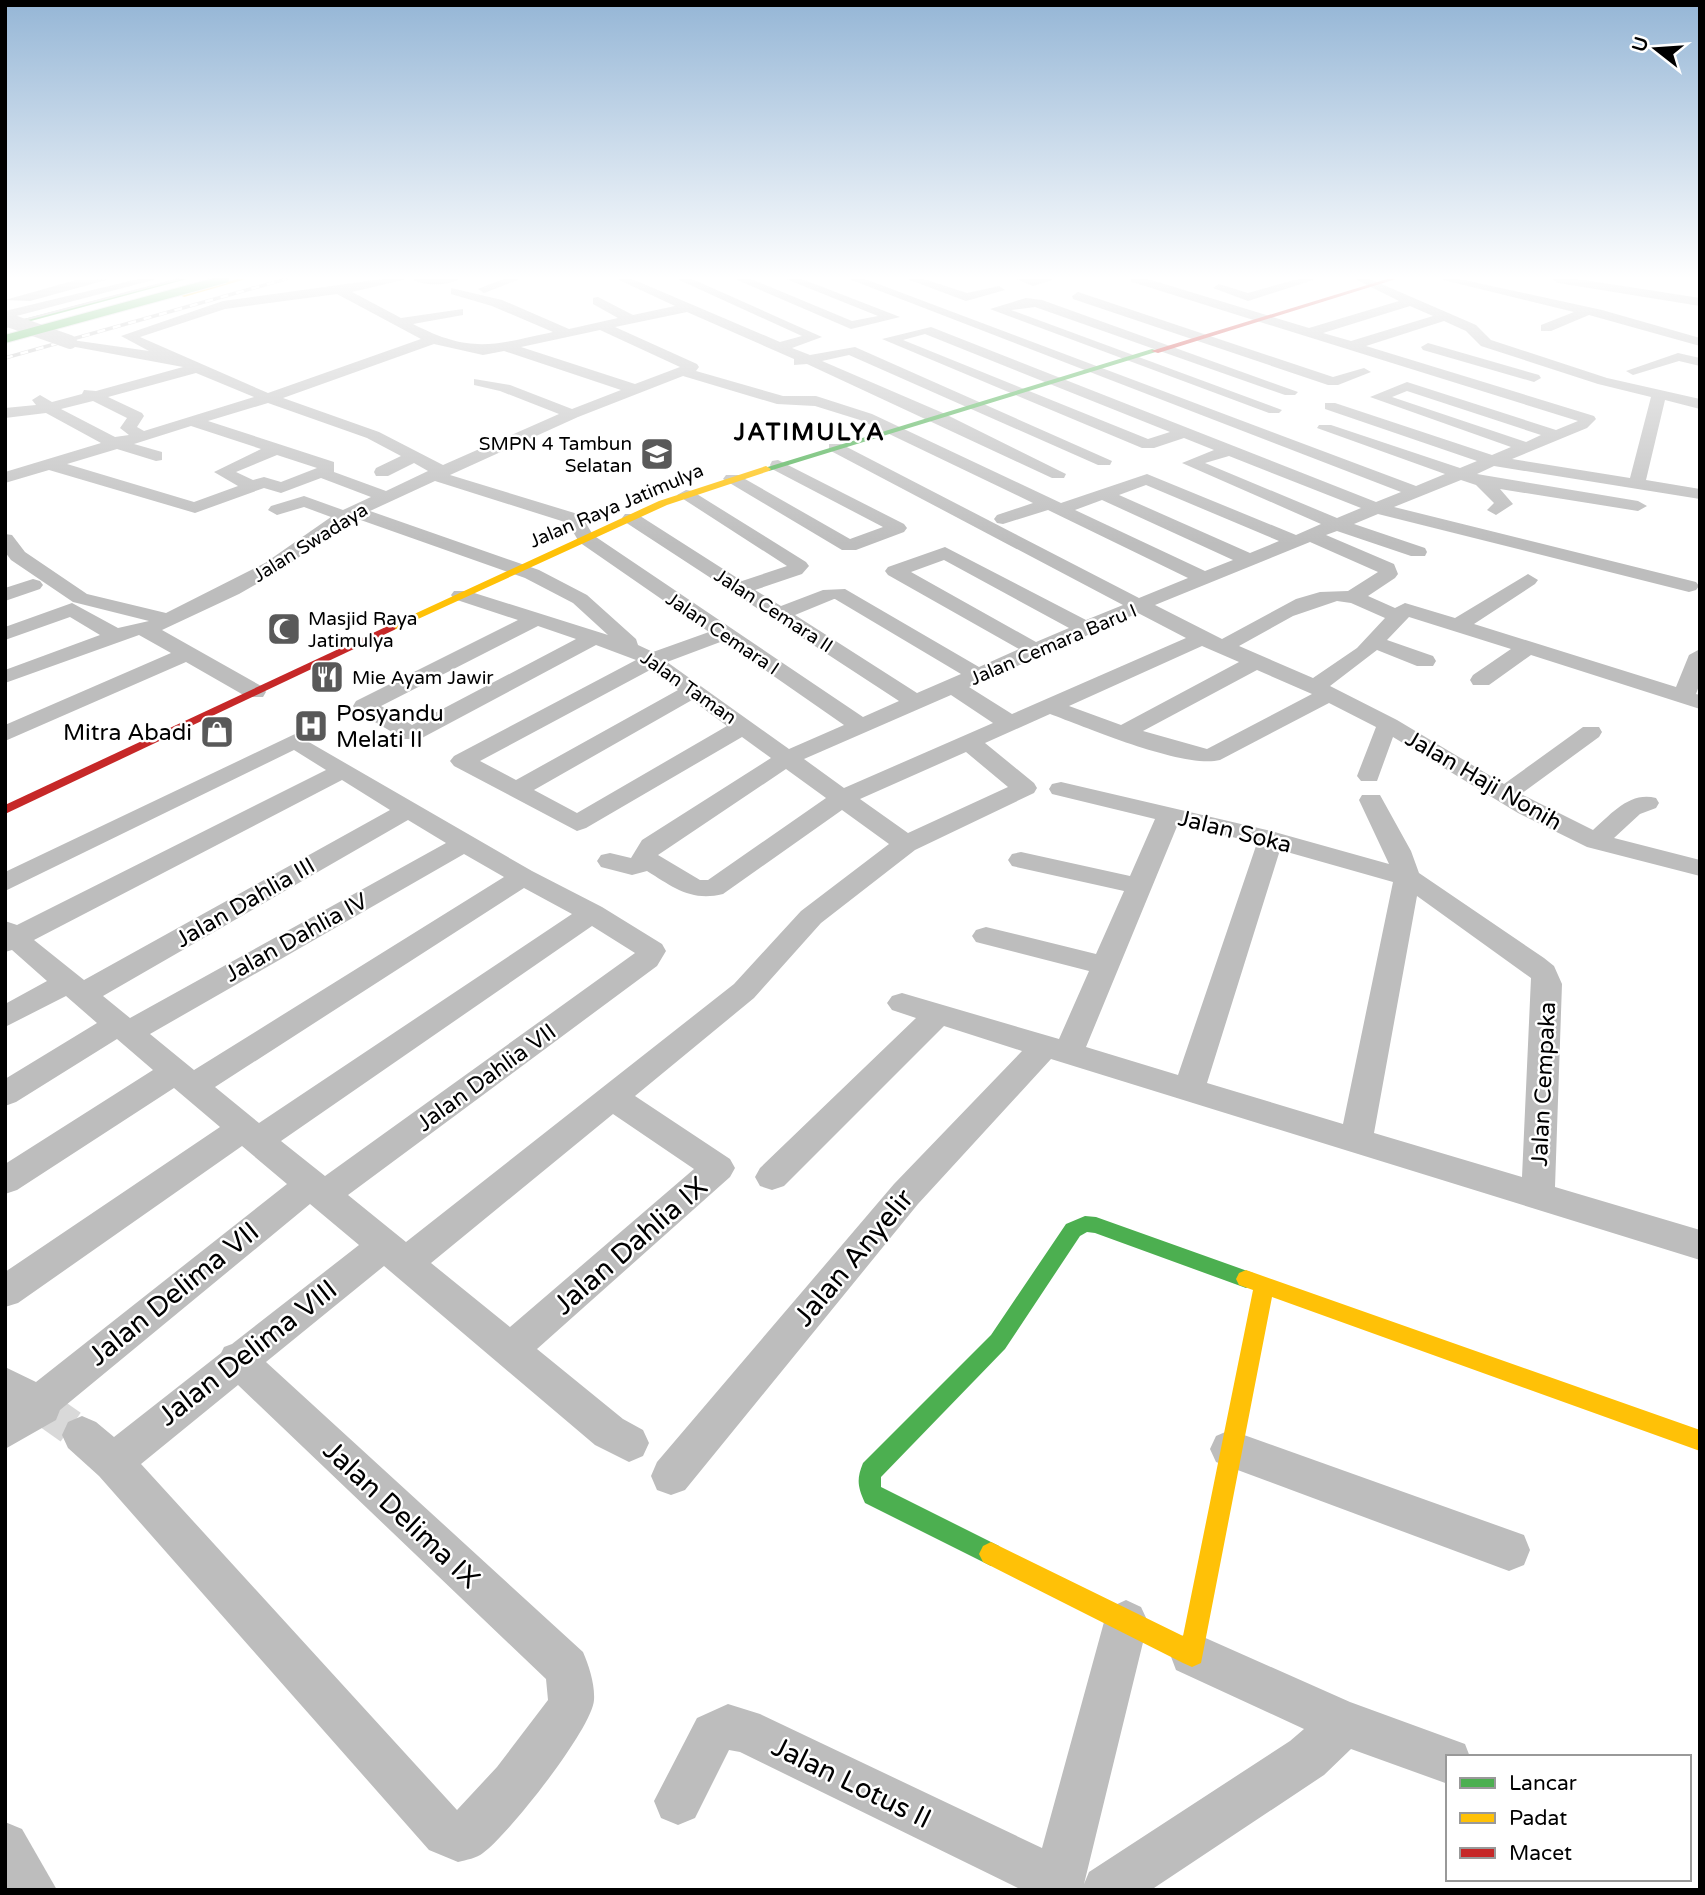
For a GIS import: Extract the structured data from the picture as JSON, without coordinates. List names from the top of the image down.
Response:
{
  "streets": {
    "main road": ["Jalan Raya Jatimulya"],
    "street": [
      "Jalan Swadaya",
      "Jalan Cemara II",
      "Jalan Cemara I",
      "Jalan Cemara Baru I",
      "Jalan Taman",
      "Jalan Haji Nonih",
      "Jalan Soka",
      "Jalan Dahlia III",
      "Jalan Dahlia IV",
      "Jalan Dahlia VII",
      "Jalan Cempaka",
      "Jalan Dahlia IX",
      "Jalan Anyelir",
      "Jalan Delima VII",
      "Jalan Delima VIII",
      "Jalan Delima IX",
      "Jalan Lotus II"
    ]
  },
  "crossings": [
    ["Jalan Raya Jatimulya", "Jalan Cemara II"],
    ["Jalan Raya Jatimulya", "Jalan Cemara I"],
    ["Jalan Raya Jatimulya", "Jalan Taman"],
    ["Jalan Swadaya", "Jalan Cemara I"],
    ["Jalan Cemara II", "Jalan Cemara Baru I"],
    ["Jalan Cemara I", "Jalan Cemara Baru I"],
    ["Jalan Cemara Baru I", "Jalan Taman"],
    ["Jalan Cemara Baru I", "Jalan Haji Nonih"],
    ["Jalan Taman", "Jalan Delima VIII"],
    ["Jalan Soka", "Jalan Cempaka"],
    ["Jalan Dahlia VII", "Jalan Delima VII"],
    ["Jalan Dahlia IX", "Jalan Delima VIII"],
    ["Jalan Delima VIII", "Jalan Delima IX"]
  ],
  "districts": ["JATIMULYA"],
  "places": {
    "school or university": ["SMPN 4 Tambun Selatan"],
    "mosque": ["Masjid Raya Jatimulya"],
    "restaurant": ["Mie Ayam Jawir"],
    "hospital": ["Posyandu Melati II"],
    "shop": ["Mitra Abadi"]
  },
  "legend": ["Lancar", "Padat", "Macet"],
  "north": "left"
}
